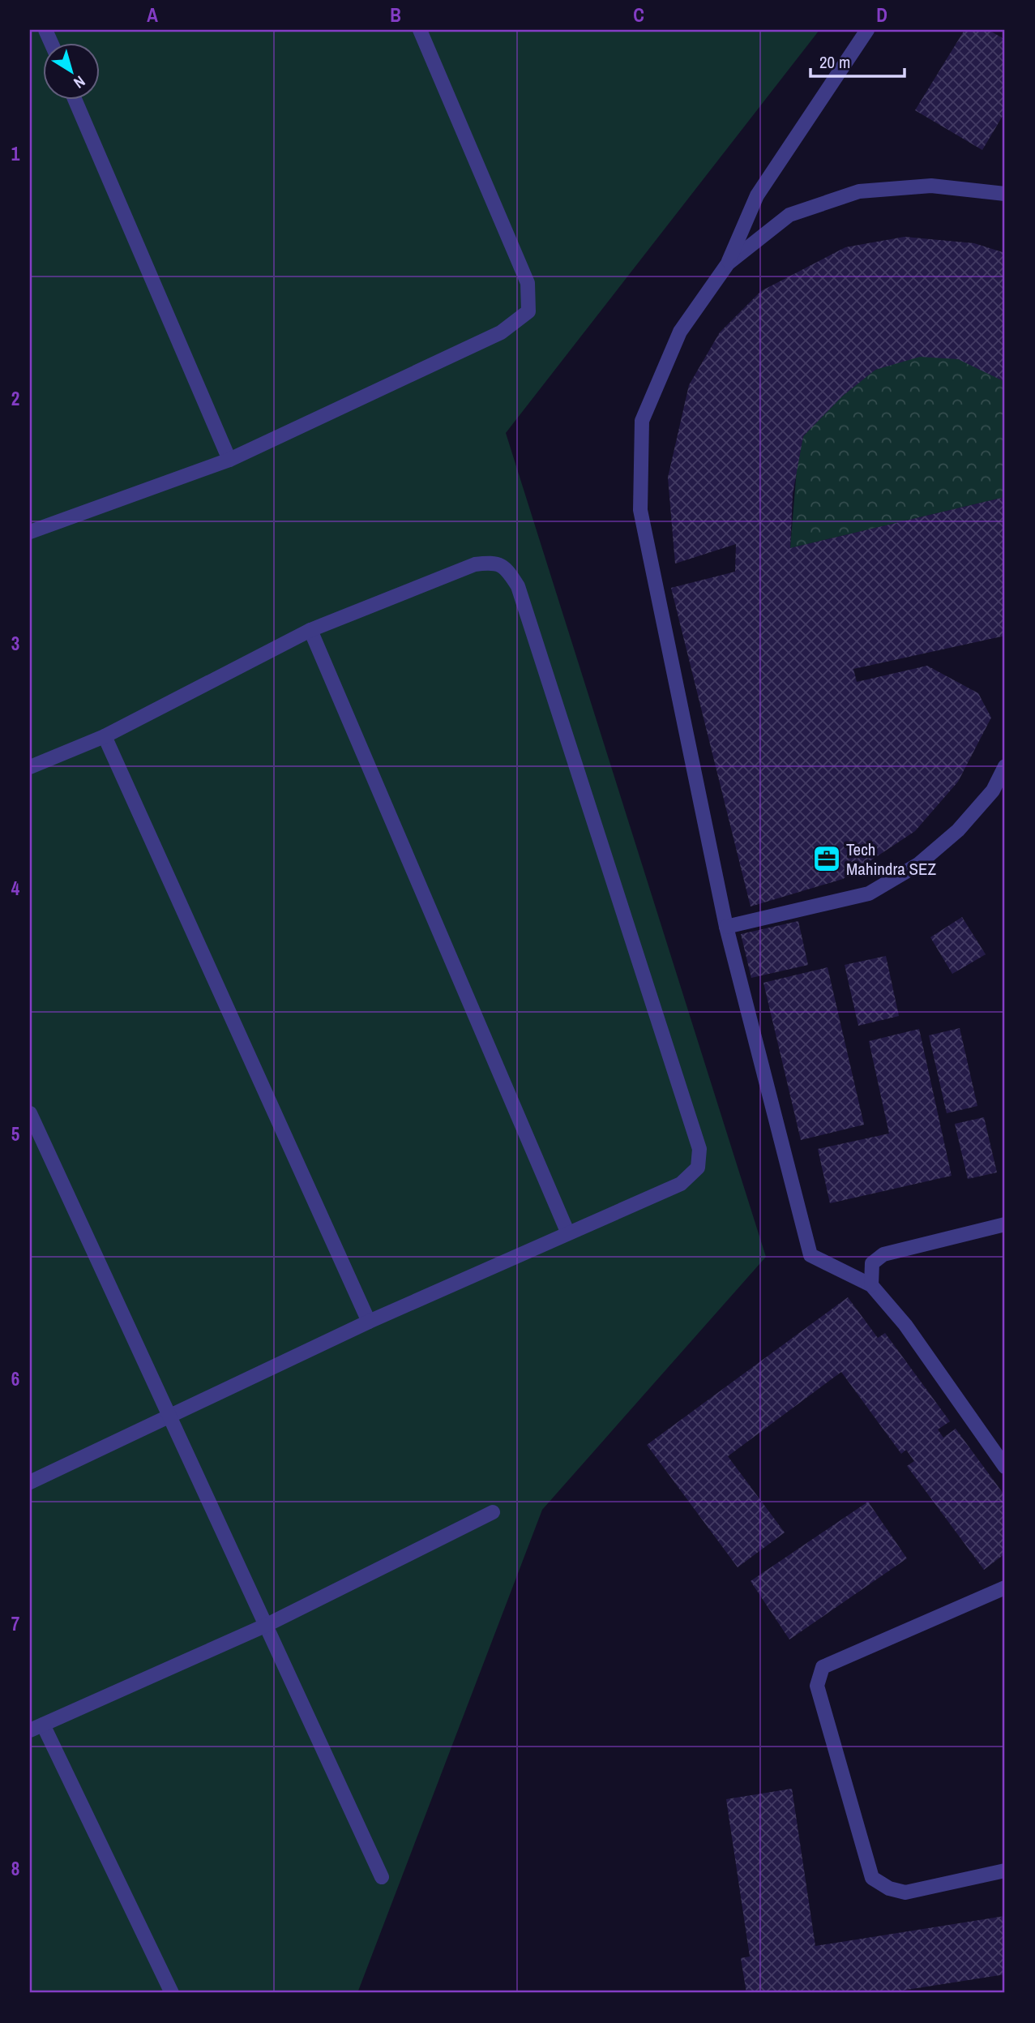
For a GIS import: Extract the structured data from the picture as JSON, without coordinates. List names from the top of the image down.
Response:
{
  "places": {
    "office": ["Tech Mahindra SEZ"]
  },
  "scale_bar": "20 m",
  "north": "bottom right",
  "grid": {
    "columns": [
      "A",
      "B",
      "C",
      "D"
    ],
    "rows": [
      "1",
      "2",
      "3",
      "4",
      "5",
      "6",
      "7",
      "8"
    ]
  }
}
